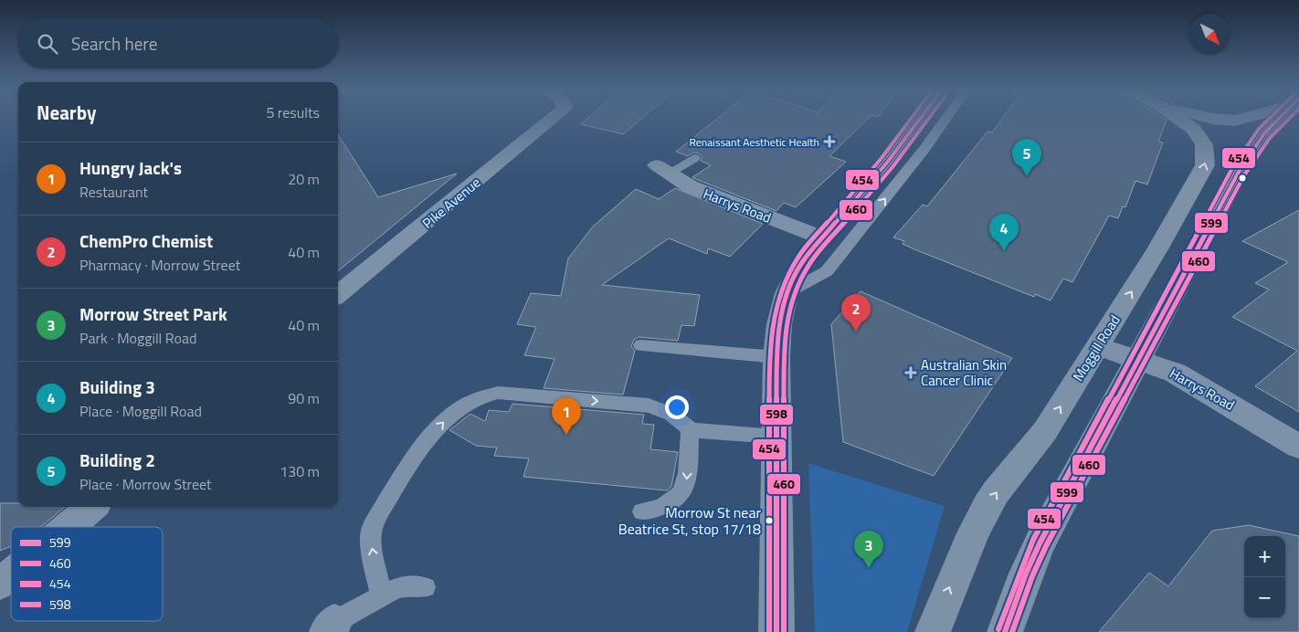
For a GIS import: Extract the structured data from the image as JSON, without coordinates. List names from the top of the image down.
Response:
{
  "streets": {
    "highway": ["Moggill Road"],
    "street": ["Pike Avenue", "Harrys Road"]
  },
  "crossings": [
    ["Harrys Road", "Moggill Road"]
  ],
  "places": {
    "health": ["Renaissant Aesthetic Health", "Australian Skin Cancer Clinic"],
    "other": ["Morrow St near Beatrice St, stop 17/18"]
  },
  "lines": [
    "transit line 599",
    "transit line 460",
    "transit line 454",
    "transit line 598"
  ],
  "legend": [
    "599",
    "460",
    "454",
    "598"
  ],
  "north": "bottom right",
  "page": {
    "search": "Search here",
    "heading": ["Nearby", "5 results"],
    "pins": [
      "5",
      "4",
      "2",
      "1",
      "3"
    ],
    "list": [
      {
        "mark": "1",
        "name": "Hungry Jack's",
        "note": "Restaurant",
        "value": "20 m"
      },
      {
        "mark": "2",
        "name": "ChemPro Chemist",
        "note": "Pharmacy · Morrow Street",
        "value": "40 m"
      },
      {
        "mark": "3",
        "name": "Morrow Street Park",
        "note": "Park · Moggill Road",
        "value": "40 m"
      },
      {
        "mark": "4",
        "name": "Building 3",
        "note": "Place · Moggill Road",
        "value": "90 m"
      },
      {
        "mark": "5",
        "name": "Building 2",
        "note": "Place · Morrow Street",
        "value": "130 m"
      }
    ],
    "map_buttons": ["+", "−"]
  }
}
